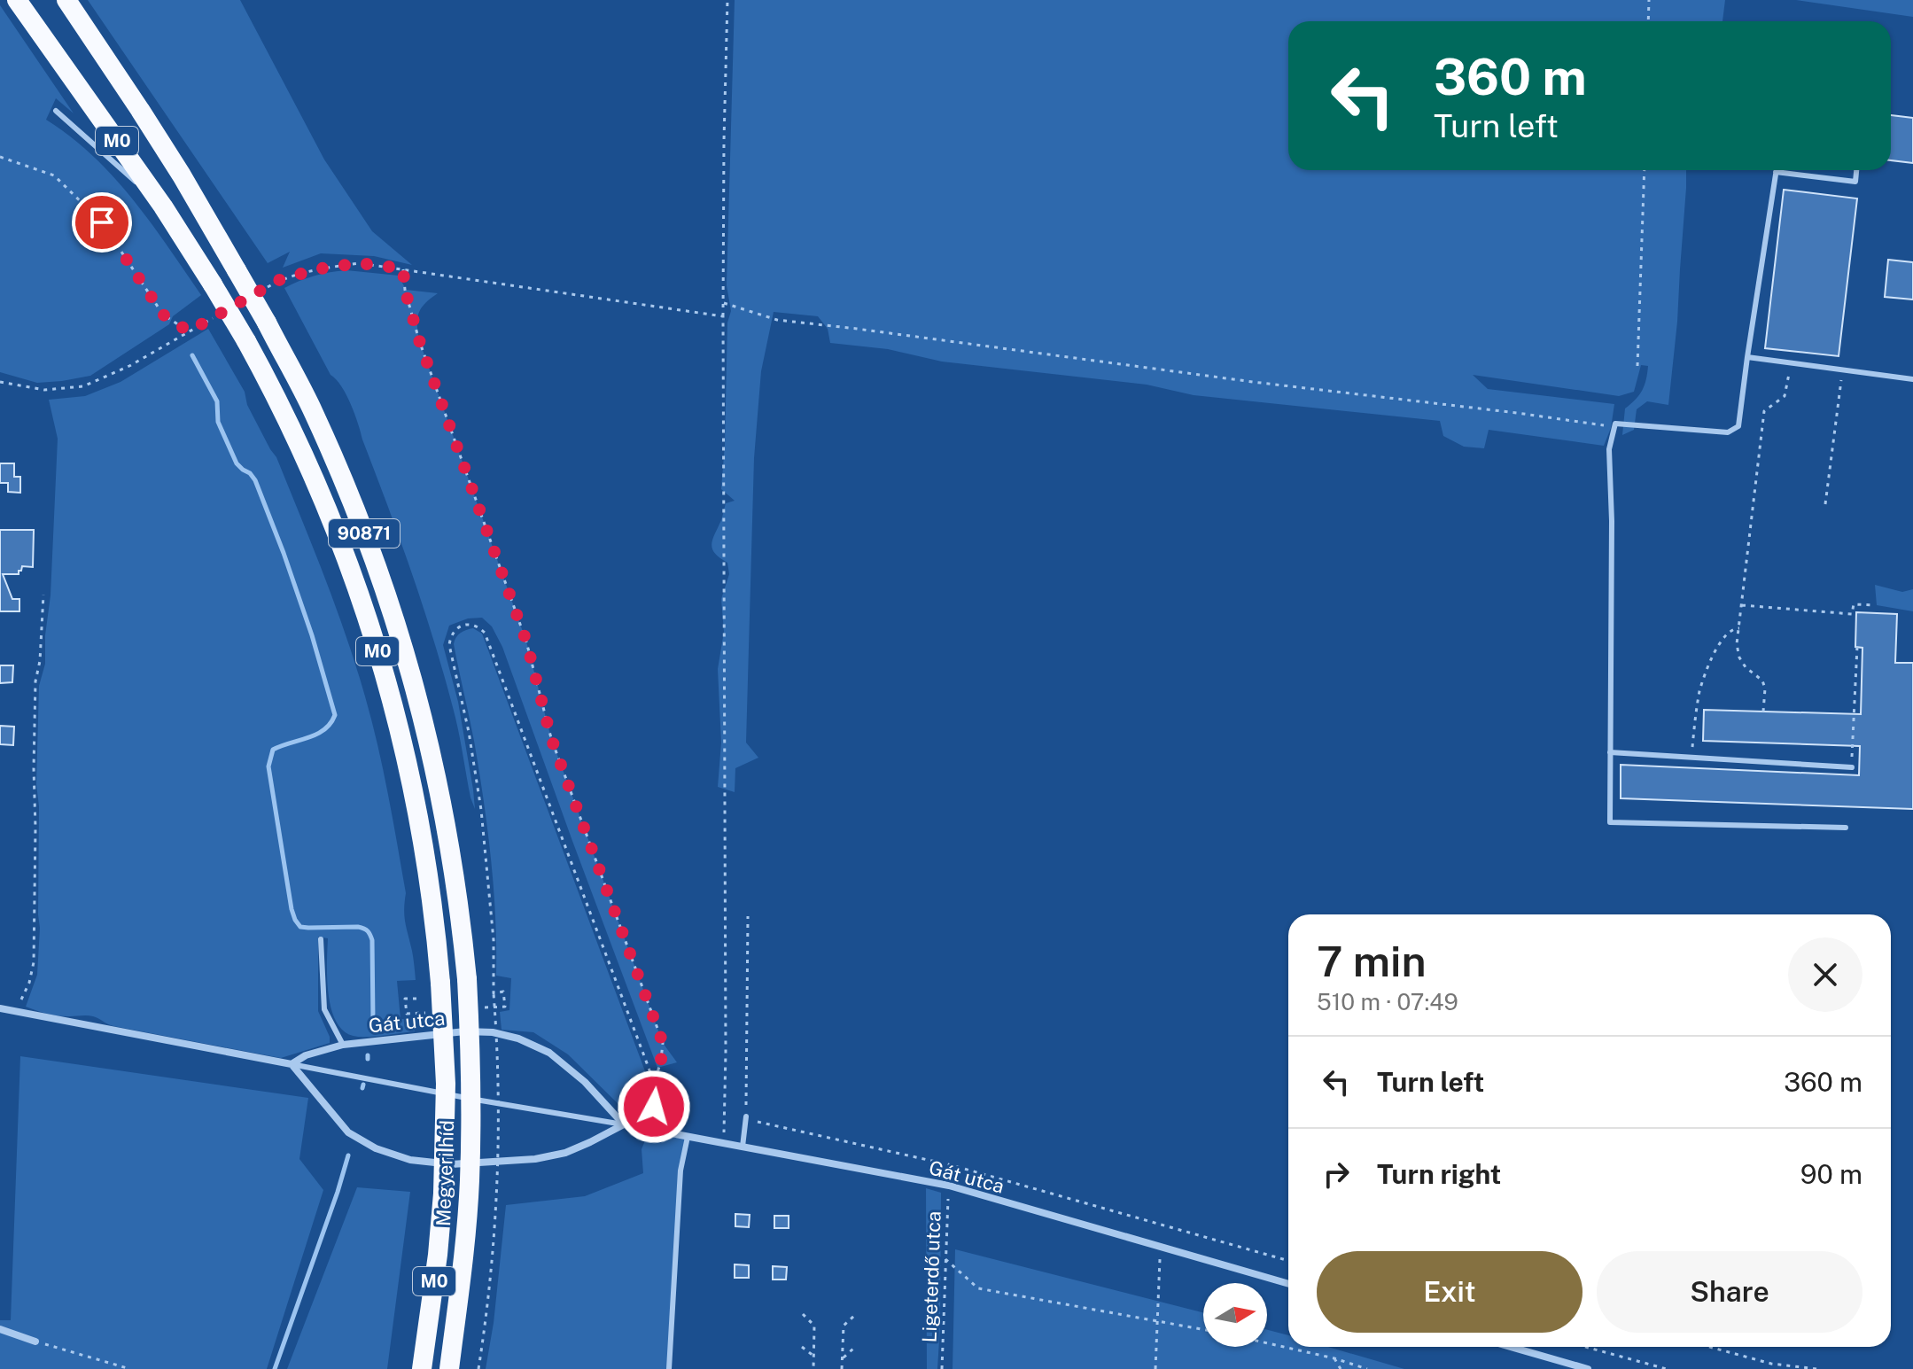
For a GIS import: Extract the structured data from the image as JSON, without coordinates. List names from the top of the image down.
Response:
{
  "streets": {
    "highway": ["M0", "90871", "Megyeri híd"],
    "street": ["Gát utca"],
    "path": ["Ligeterdő utca"]
  },
  "crossings": [
    ["M0", "Megyeri híd"],
    ["90871", "Megyeri híd"],
    ["Gát utca", "Ligeterdő utca"]
  ],
  "north": "right",
  "page": {
    "turn": ["360 m", "Turn left"],
    "heading": ["7 min", "510 m · 07:49"],
    "list": [
      {
        "name": "Turn left",
        "value": "360 m"
      },
      {
        "name": "Turn right",
        "value": "90 m"
      }
    ],
    "buttons": ["Exit", "Share"]
  }
}
